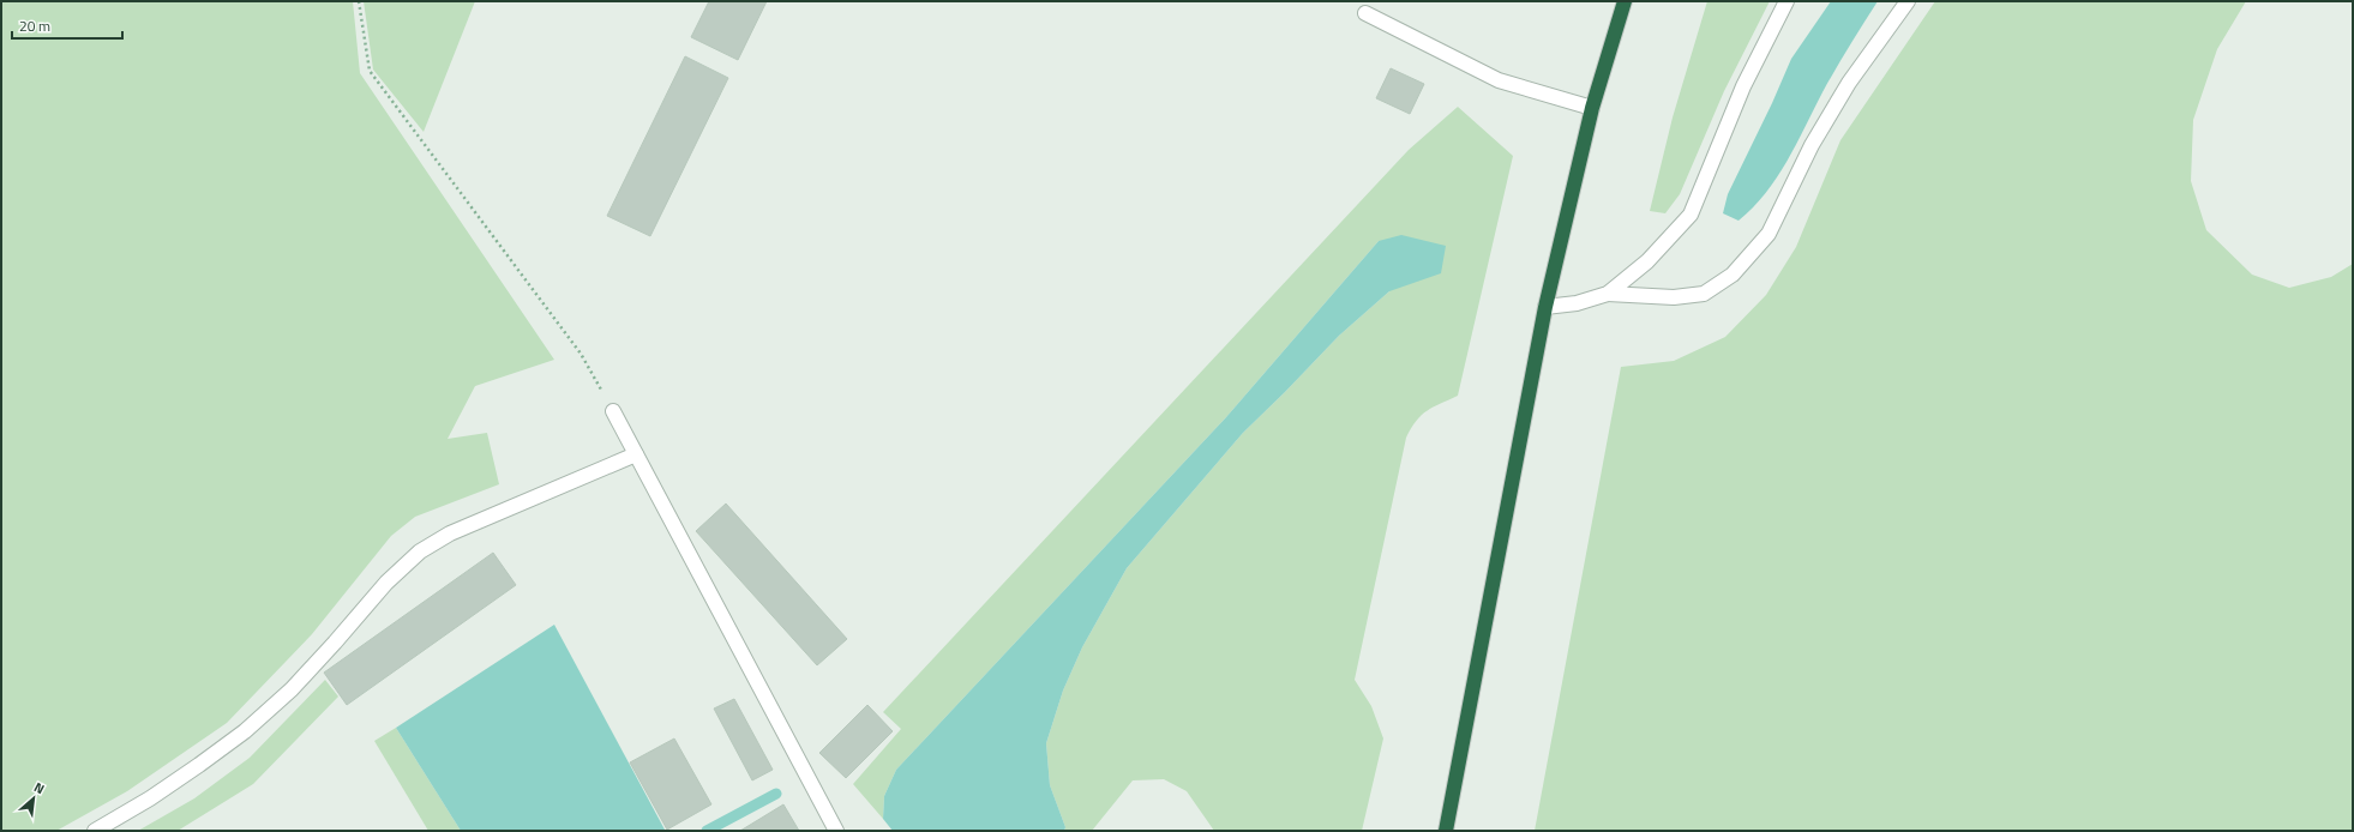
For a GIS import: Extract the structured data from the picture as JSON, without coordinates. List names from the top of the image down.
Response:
{
  "scale_bar": "20 m",
  "north": "top right"
}
